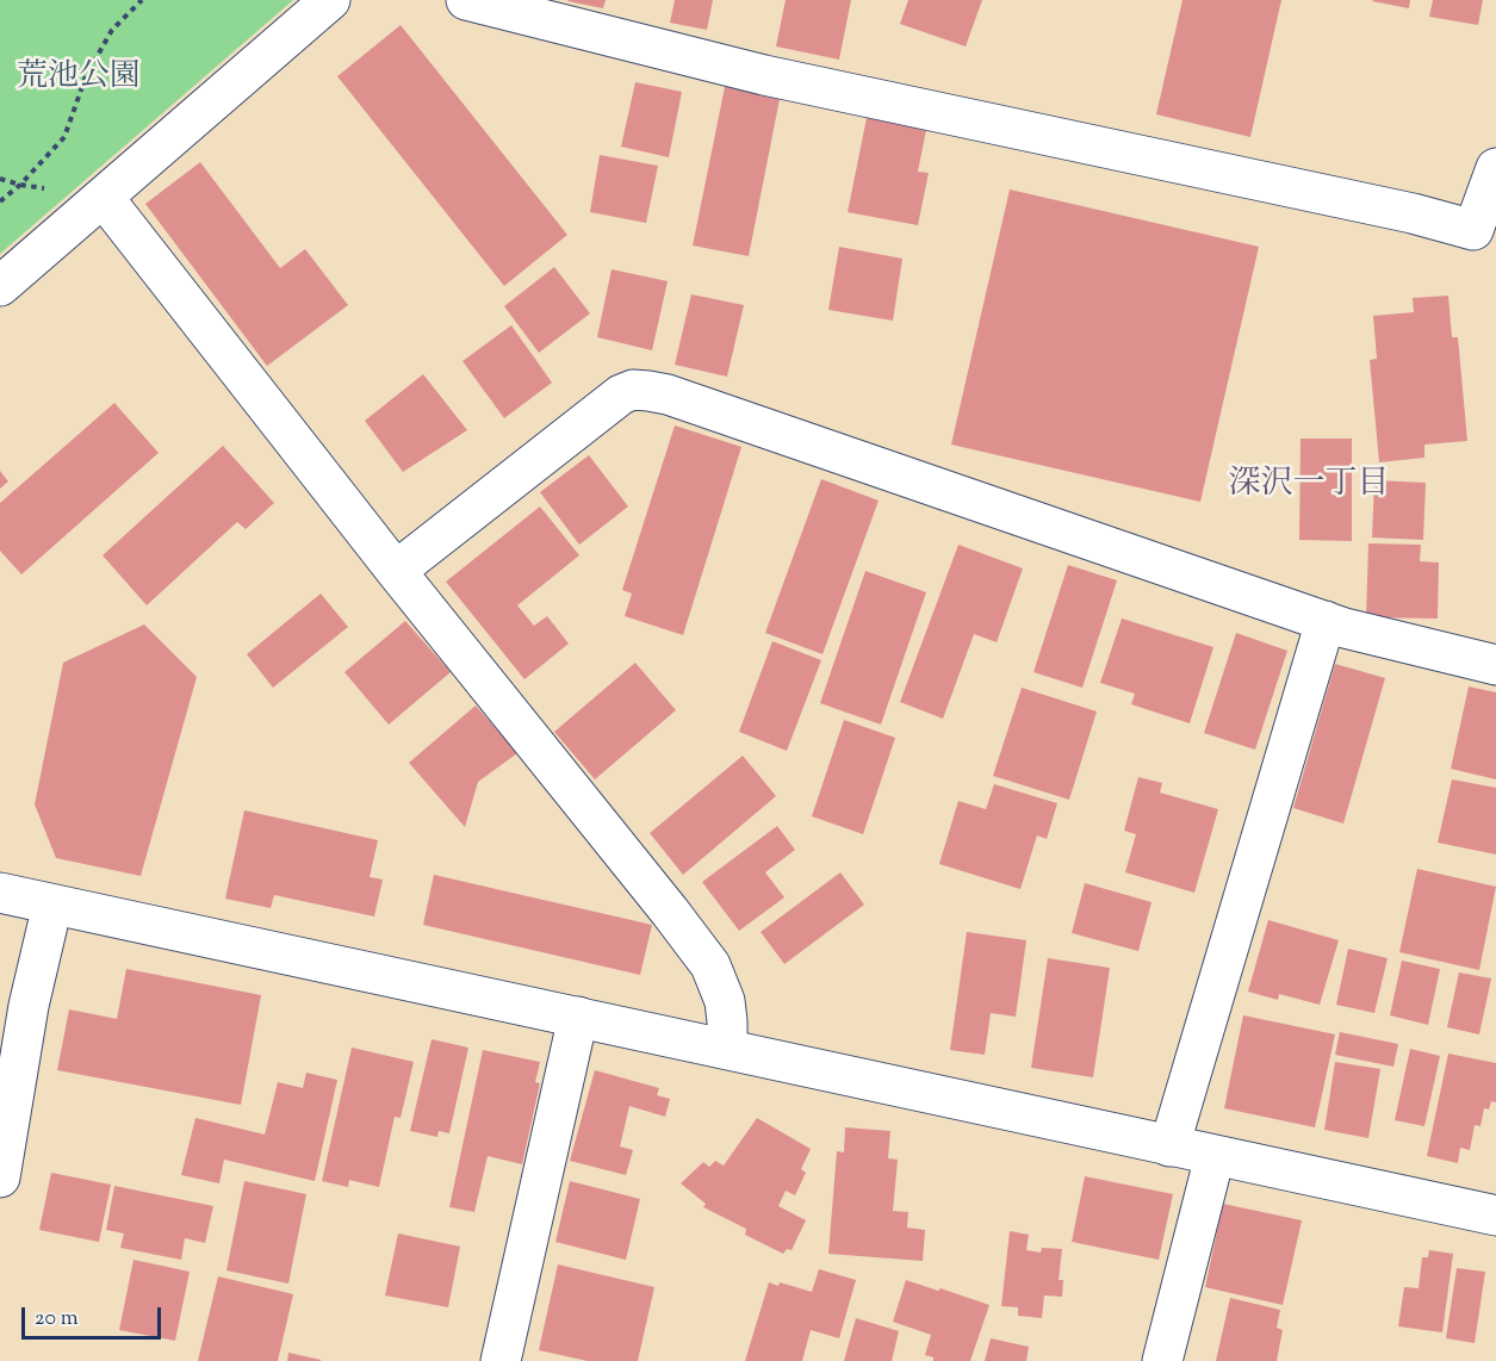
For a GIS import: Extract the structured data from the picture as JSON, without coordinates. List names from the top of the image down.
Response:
{
  "districts": ["深沢一丁目"],
  "parks": ["荒池公園"],
  "scale_bar": "20 m"
}
